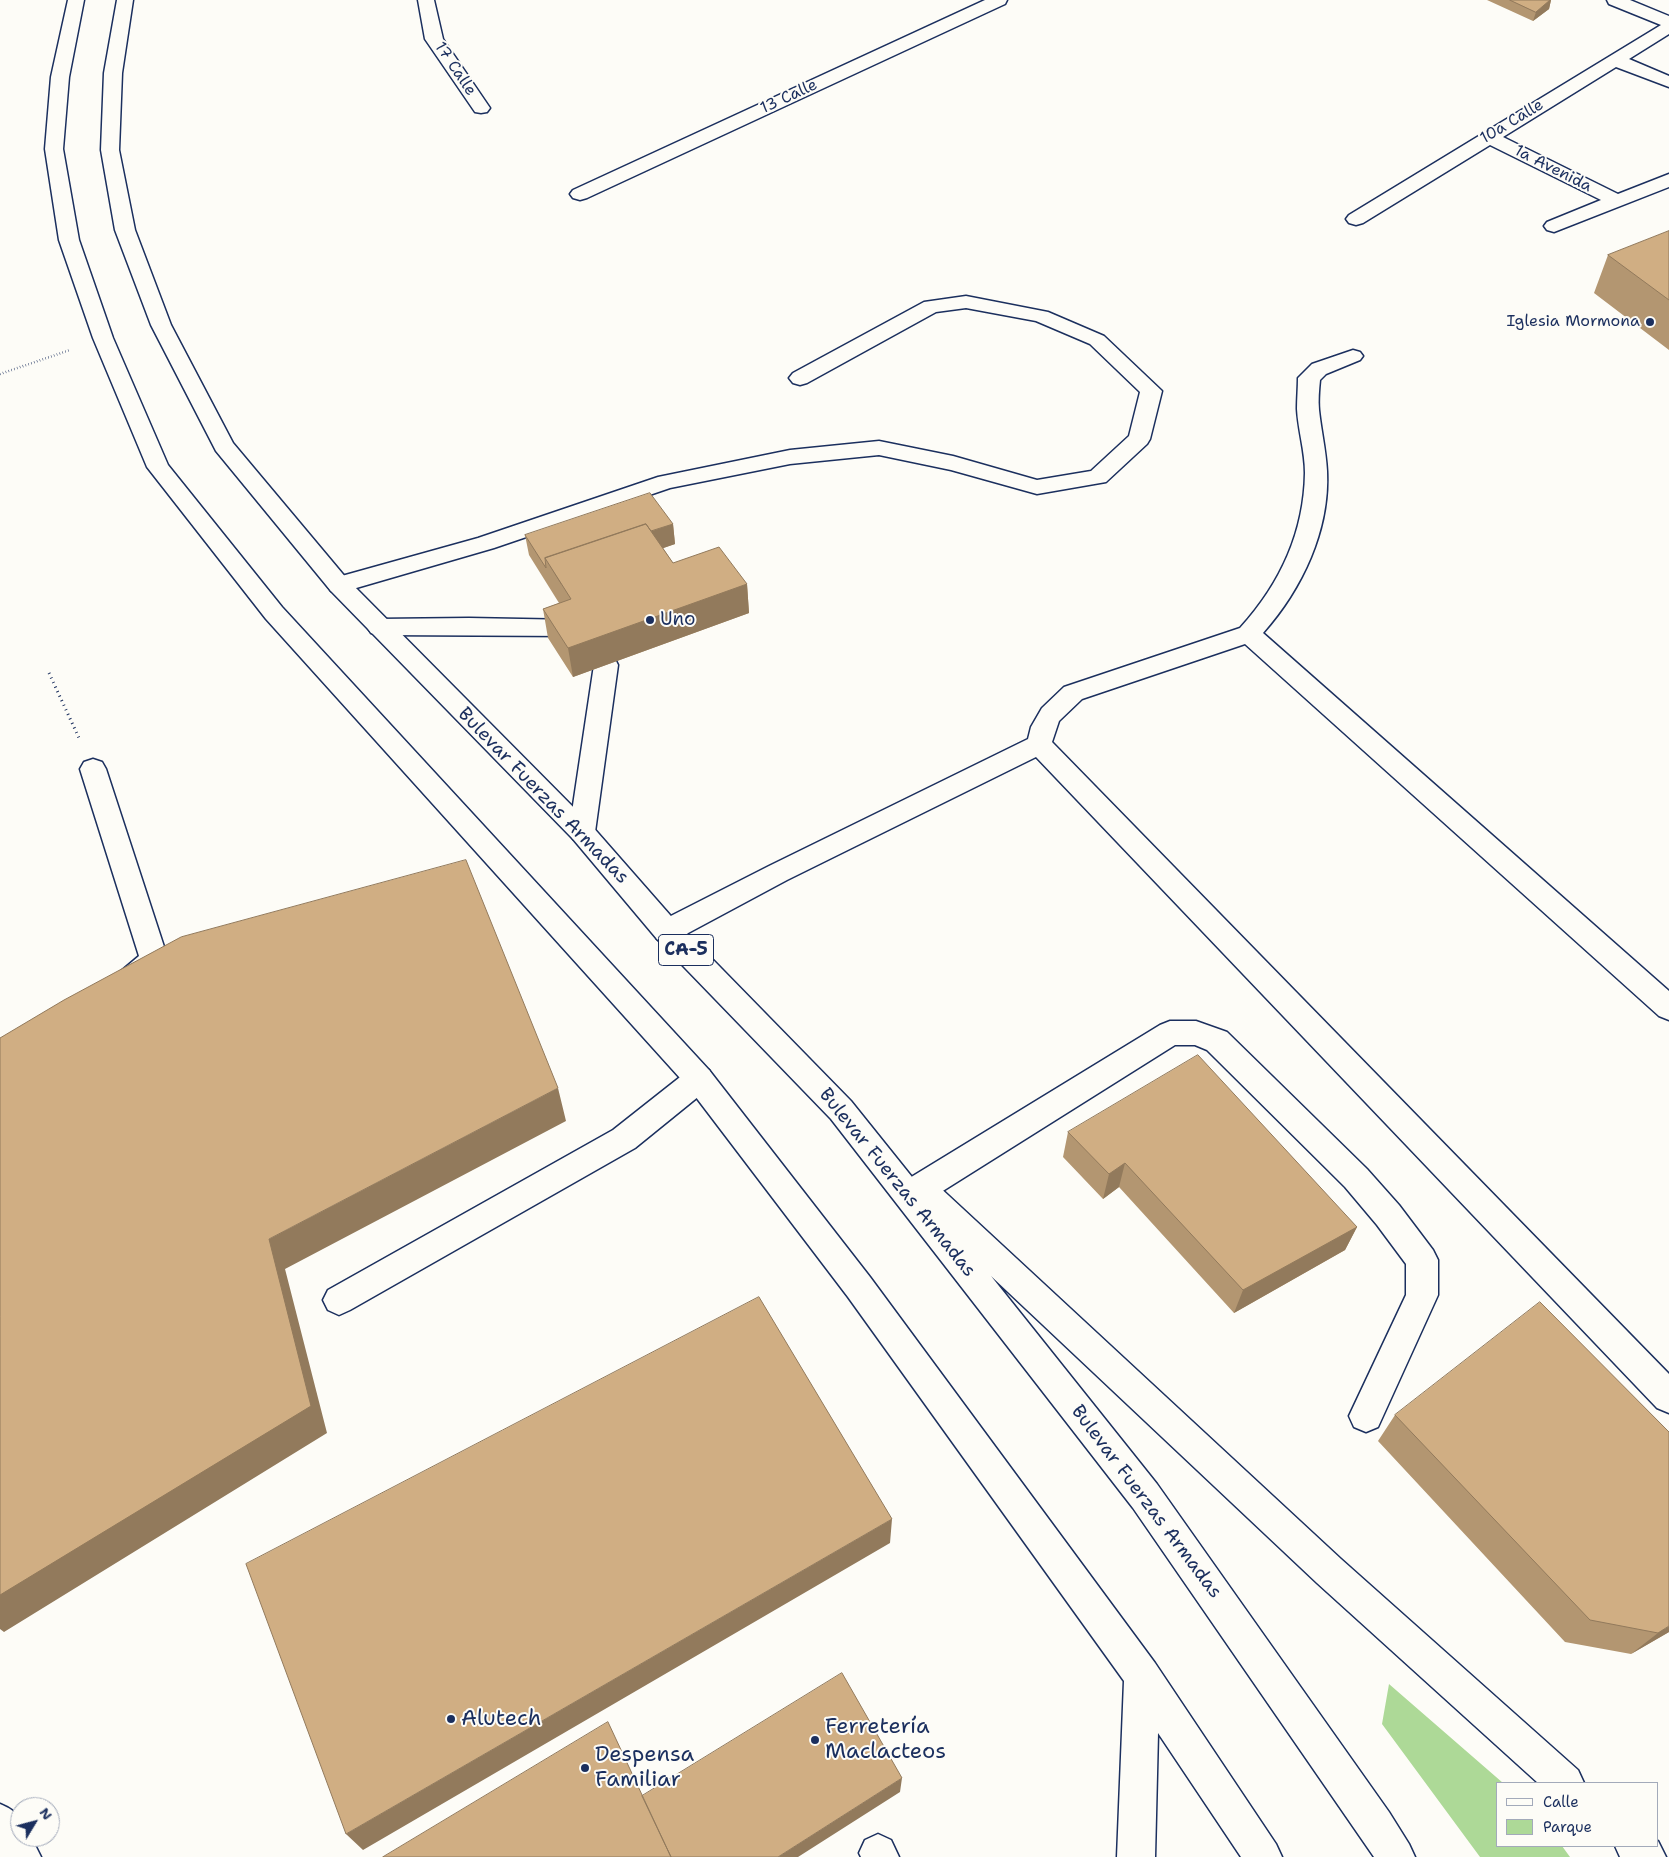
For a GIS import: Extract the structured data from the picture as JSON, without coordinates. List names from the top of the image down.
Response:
{
  "streets": {
    "main road": [
      "17 Calle",
      "13 Calle",
      "10a Calle",
      "1a Avenida",
      "Bulevar Fuerzas Armadas",
      "CA-5"
    ]
  },
  "crossings": [
    ["10a Calle", "1a Avenida"]
  ],
  "places": [
    "Iglesia Mormona",
    "Uno",
    "Alutech",
    "Ferretería Maclacteos",
    "Despensa Familiar"
  ],
  "legend": ["Calle", "Parque"],
  "north": "top right"
}
